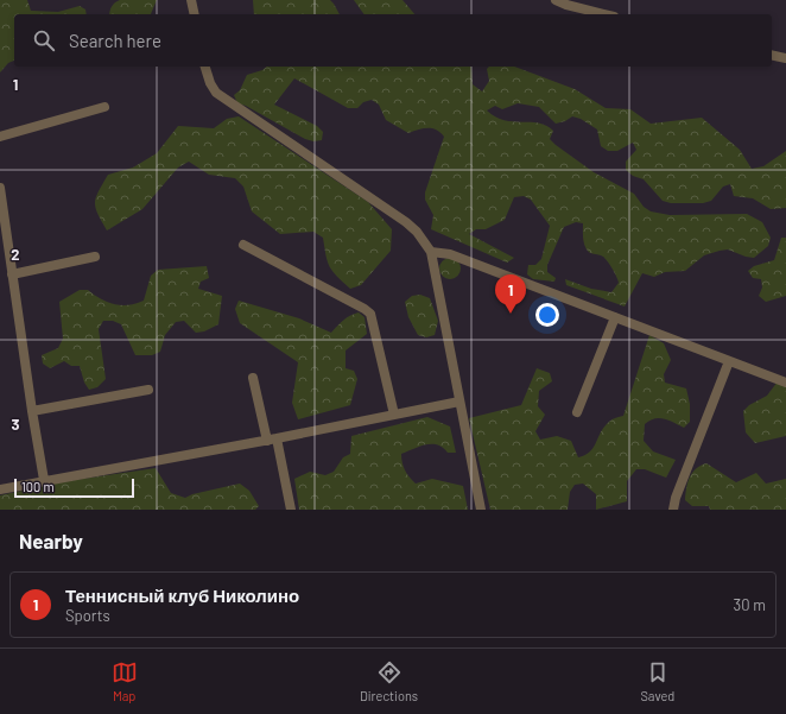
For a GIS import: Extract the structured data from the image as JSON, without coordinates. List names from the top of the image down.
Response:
{
  "scale_bar": "100 m",
  "page": {
    "search": "Search here",
    "pins": "1",
    "scale": "100 m",
    "heading": "Nearby",
    "list": [
      {
        "mark": "1",
        "name": "Теннисный клуб Николино",
        "note": "Sports",
        "value": "30 m"
      }
    ],
    "nav": ["Map", "Directions", "Saved"]
  },
  "grid": {
    "rows": ["1", "2", "3"]
  }
}
